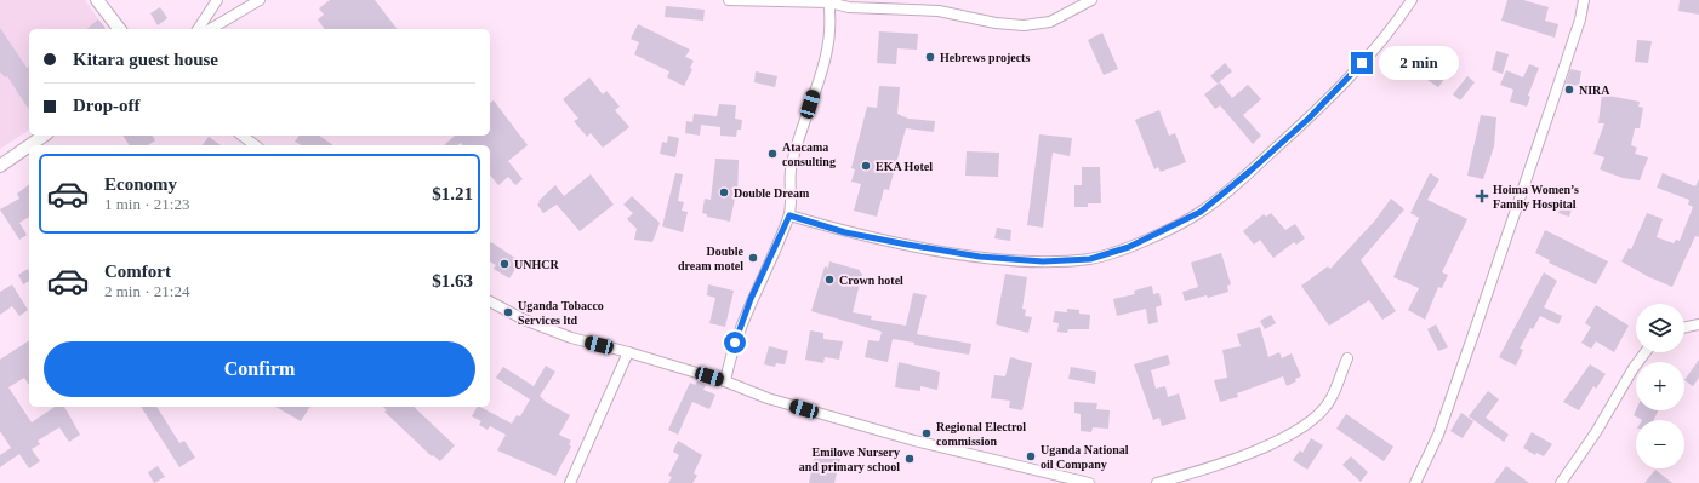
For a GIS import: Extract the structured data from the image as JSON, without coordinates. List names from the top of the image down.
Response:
{
  "places": {
    "other": [
      "Hebrews projects",
      "NIRA",
      "Atacama consulting",
      "EKA Hotel",
      "Double Dream",
      "Double dream motel",
      "UNHCR",
      "Crown hotel",
      "Uganda Tobacco Services ltd",
      "Regional Electrol commission",
      "Uganda National oil Company",
      "Emilove Nursery and primary school"
    ],
    "health": ["Hoima Women’s Family Hospital"]
  },
  "page": {
    "banner": ["Kitara guest house", "Drop-off"],
    "bubble": "2 min",
    "list": [
      {
        "name": "Economy",
        "note": "1 min · 21:23",
        "value": "$1.21"
      },
      {
        "name": "Comfort",
        "note": "2 min · 21:24",
        "value": "$1.63"
      }
    ],
    "map_buttons": ["+", "−"],
    "buttons": "Confirm"
  }
}
